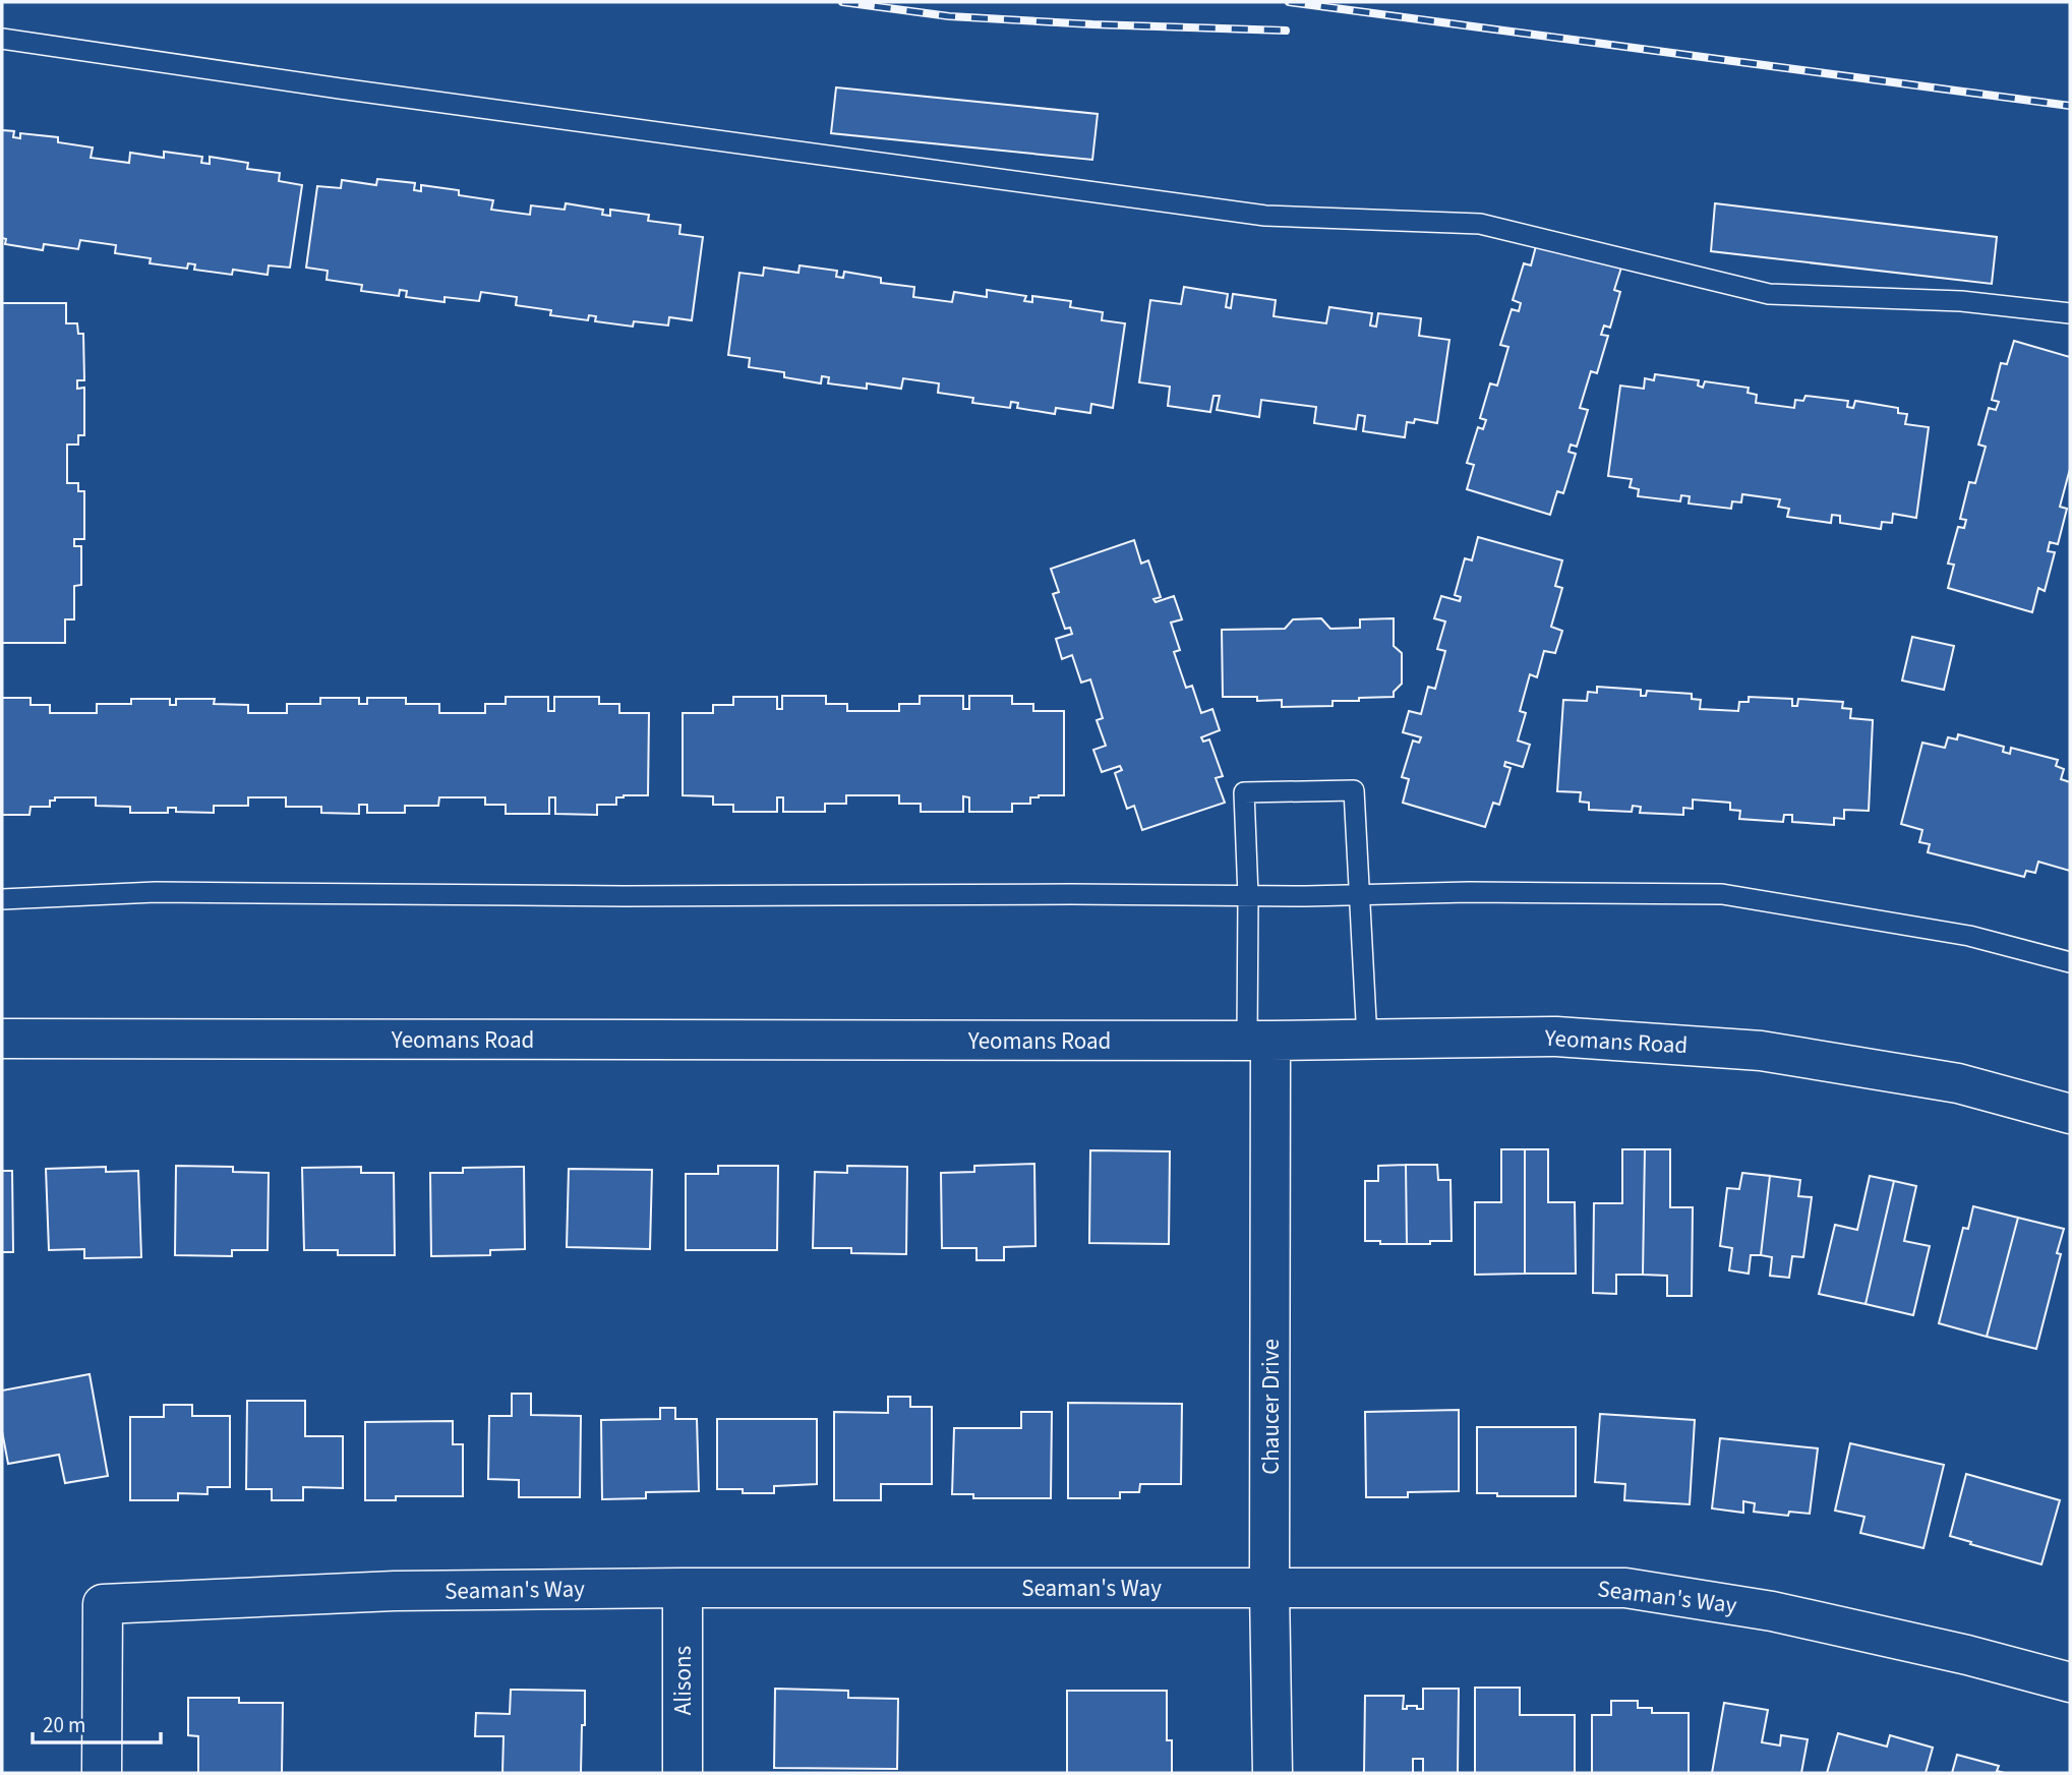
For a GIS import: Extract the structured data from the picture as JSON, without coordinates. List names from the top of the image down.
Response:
{
  "streets": {
    "street": [
      "Yeomans Road",
      "Chaucer Drive",
      "Seaman's Way",
      "Alisons"
    ]
  },
  "crossings": [
    ["Yeomans Road", "Chaucer Drive"],
    ["Chaucer Drive", "Seaman's Way"],
    ["Seaman's Way", "Alisons"]
  ],
  "scale_bar": "20 m"
}
